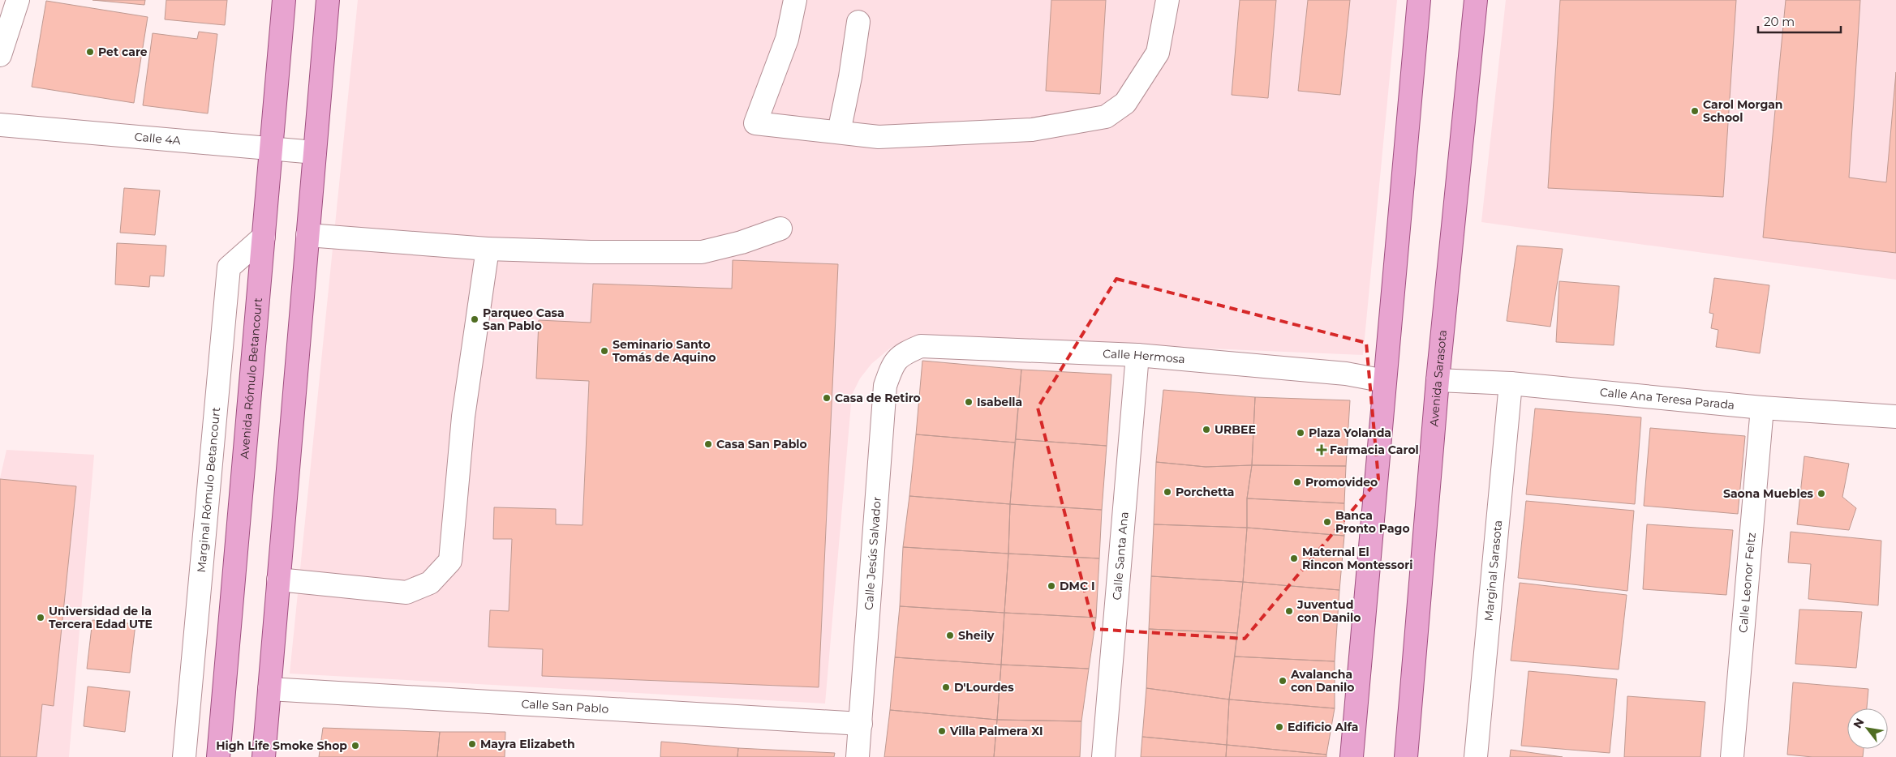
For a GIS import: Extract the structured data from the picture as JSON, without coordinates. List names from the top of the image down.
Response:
{
  "streets": {
    "main road": ["Avenida Rómulo Betancourt", "Avenida Sarasota"],
    "street": [
      "Calle 4A",
      "Calle Hermosa",
      "Calle Ana Teresa Parada",
      "Marginal Rómulo Betancourt",
      "Calle Jesús Salvador",
      "Calle Santa Ana",
      "Marginal Sarasota",
      "Calle Leonor Feltz",
      "Calle San Pablo"
    ]
  },
  "crossings": [
    ["Calle 4A", "Avenida Rómulo Betancourt"],
    ["Calle Hermosa", "Calle Jesús Salvador"],
    ["Calle Hermosa", "Calle Santa Ana"],
    ["Avenida Rómulo Betancourt", "Marginal Rómulo Betancourt"],
    ["Avenida Sarasota", "Calle Ana Teresa Parada"],
    ["Calle Ana Teresa Parada", "Marginal Sarasota"],
    ["Calle Ana Teresa Parada", "Calle Leonor Feltz"],
    ["Calle Jesús Salvador", "Calle San Pablo"]
  ],
  "places": {
    "other": [
      "Pet care",
      "Carol Morgan School",
      "Parqueo Casa San Pablo",
      "Seminario Santo Tomás de Aquino",
      "Casa de Retiro",
      "Isabella",
      "URBEE",
      "Plaza Yolanda",
      "Casa San Pablo",
      "Promovideo",
      "Porchetta",
      "Saona Muebles",
      "Banca Pronto Pago",
      "Maternal El Rincon Montessori",
      "DMC I",
      "Juventud con Danilo",
      "Universidad de la Tercera Edad UTE",
      "Sheily",
      "Avalancha con Danilo",
      "D'Lourdes",
      "Edificio Alfa",
      "Villa Palmera XI",
      "Mayra Elizabeth",
      "High Life Smoke Shop"
    ],
    "health": ["Farmacia Carol"]
  },
  "scale_bar": "20 m",
  "north": "top left"
}
